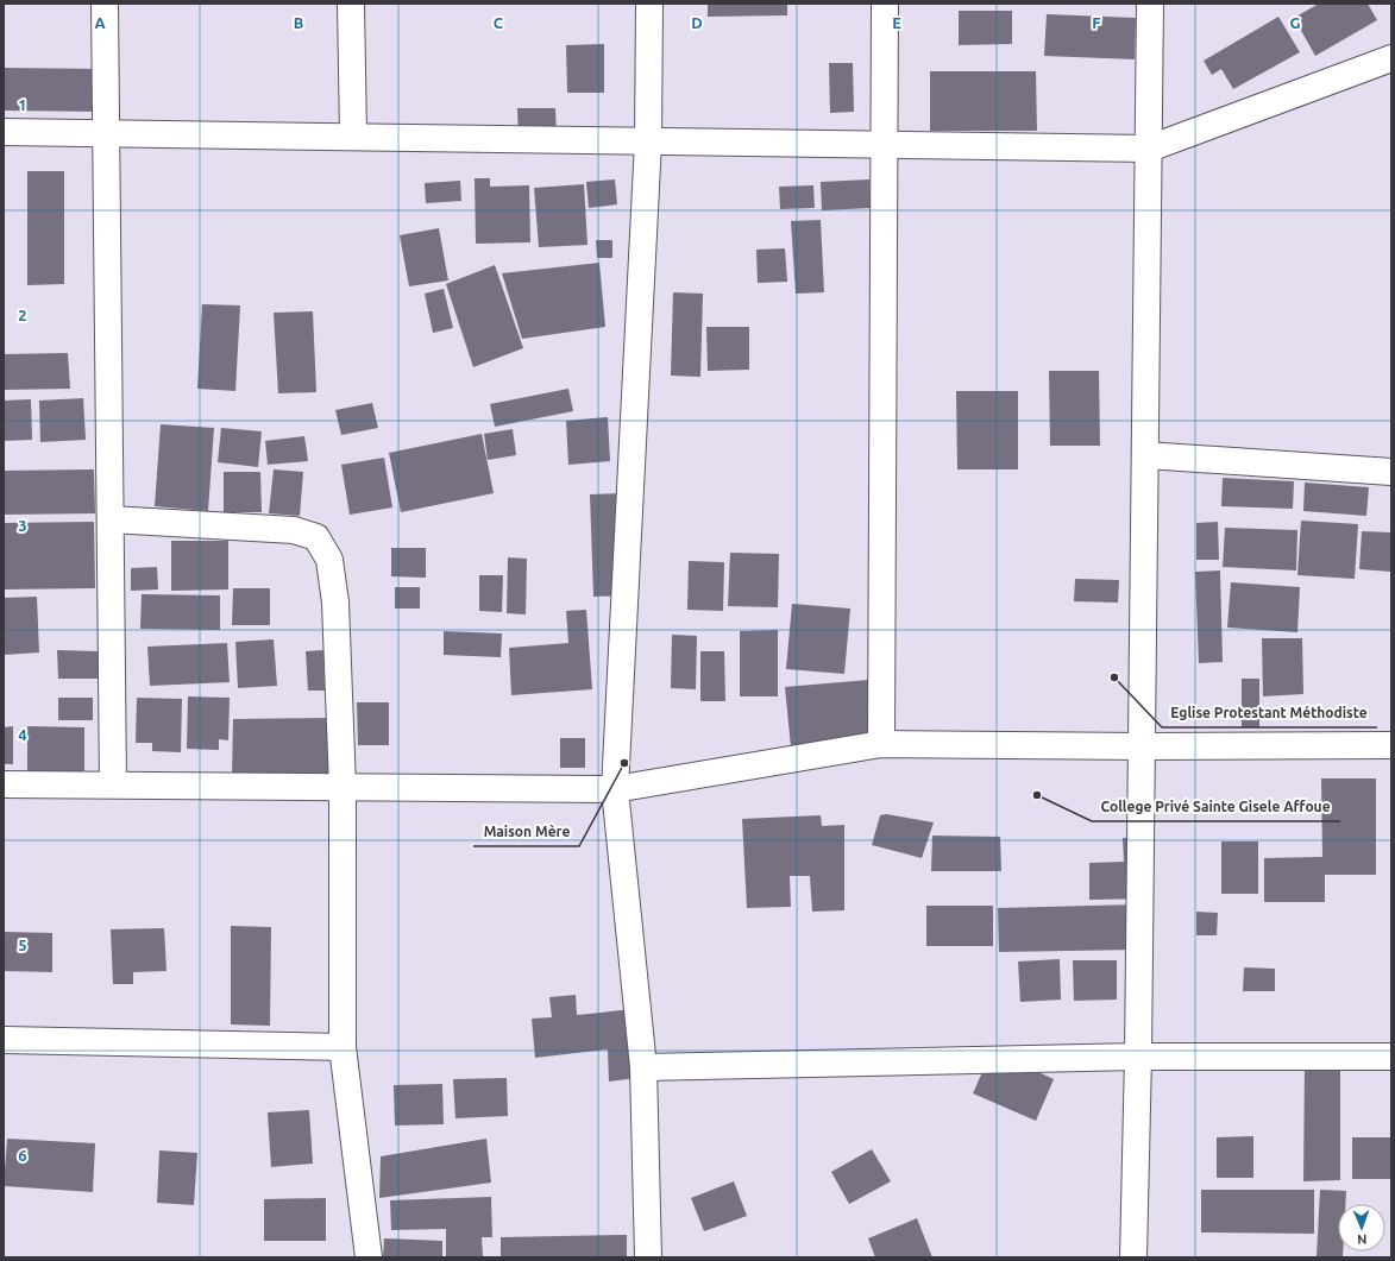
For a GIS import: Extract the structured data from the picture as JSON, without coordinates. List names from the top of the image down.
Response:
{
  "places": ["Eglise Protestant Méthodiste", "Maison Mère", "College Privé Sainte Gisele Affoue"],
  "north": "bottom",
  "grid": {
    "columns": [
      "A",
      "B",
      "C",
      "D",
      "E",
      "F",
      "G"
    ],
    "rows": [
      "1",
      "2",
      "3",
      "4",
      "5",
      "6"
    ]
  }
}
